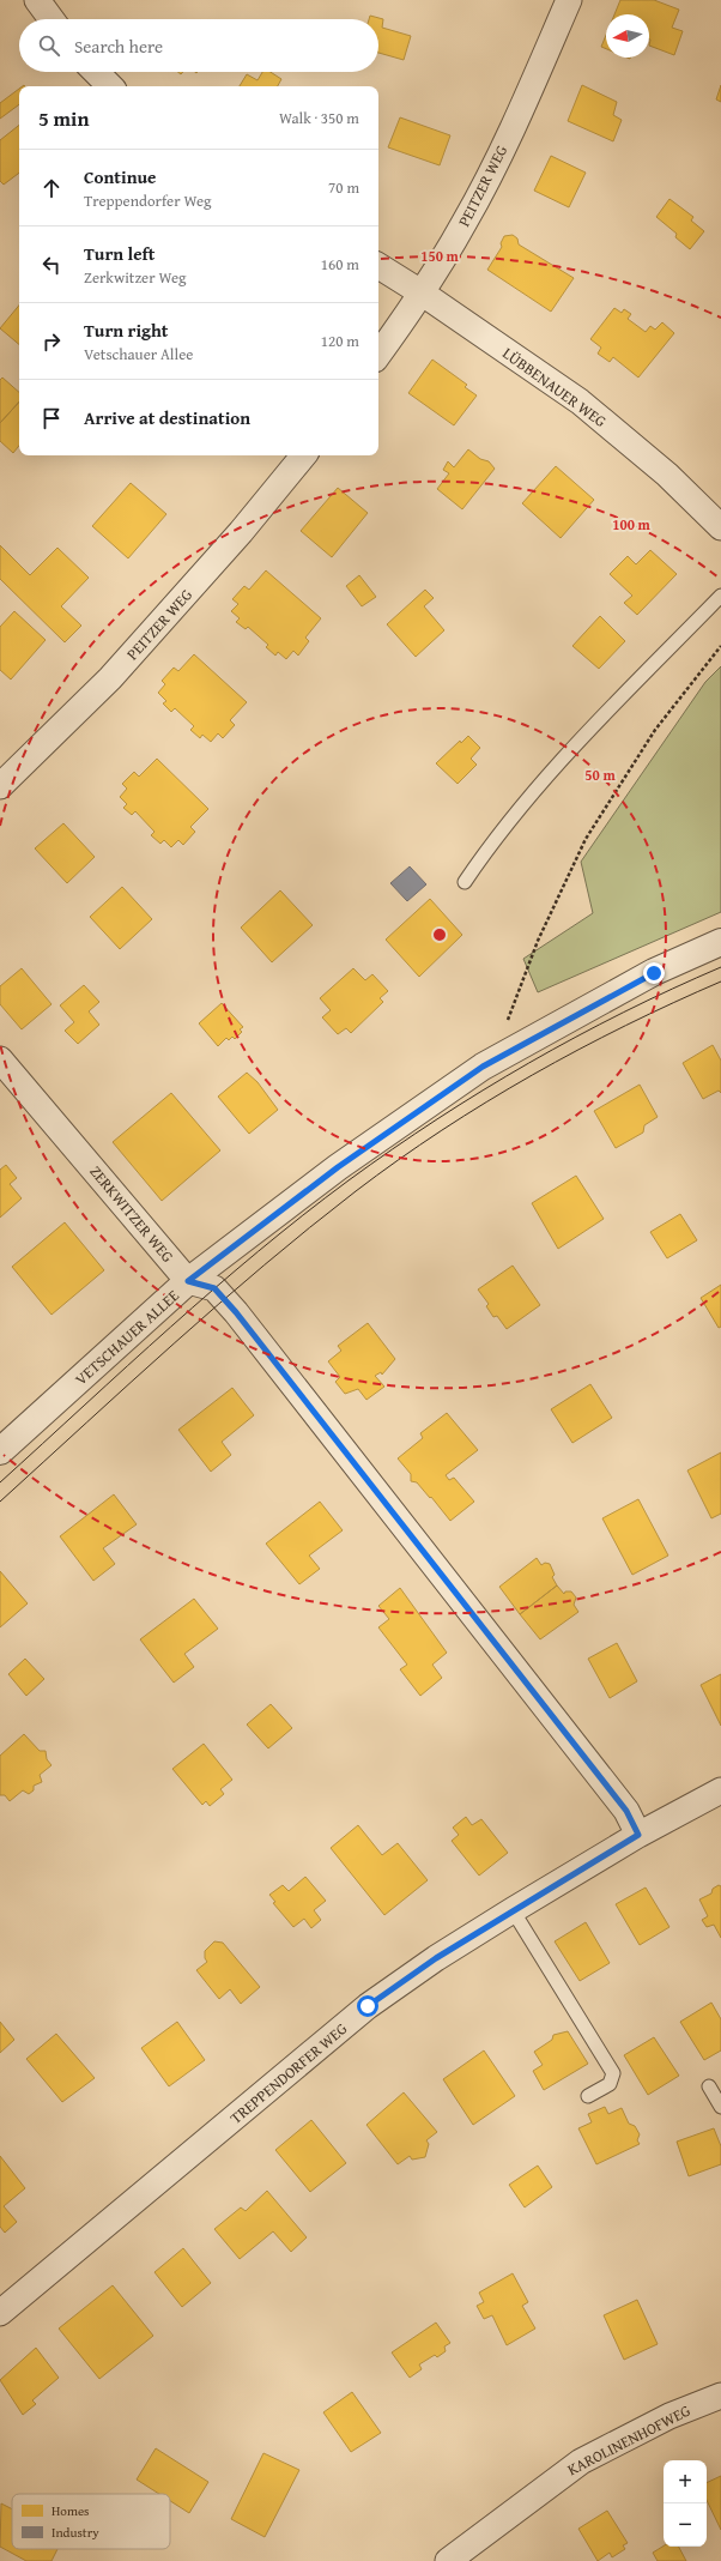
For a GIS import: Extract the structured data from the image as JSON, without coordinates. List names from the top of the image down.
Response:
{
  "streets": {
    "street": [
      "PEITZER WEG",
      "LÜBBENAUER WEG",
      "ZERKWITZER WEG",
      "VETSCHAUER ALLEE",
      "TREPPENDORFER WEG",
      "KAROLINENHOFWEG"
    ]
  },
  "crossings": [
    ["PEITZER WEG", "LÜBBENAUER WEG"],
    ["ZERKWITZER WEG", "VETSCHAUER ALLEE"]
  ],
  "legend": ["Homes", "Industry"],
  "north": "left",
  "page": {
    "search": "Search here",
    "heading": ["5 min", "Walk · 350 m"],
    "list": [
      ["Continue", "Treppendorfer Weg", "70 m"],
      ["Turn left", "Zerkwitzer Weg", "160 m"],
      ["Turn right", "Vetschauer Allee", "120 m"],
      "Arrive at destination"
    ],
    "map_buttons": ["+", "−"]
  },
  "rings": ["150 m", "100 m", "50 m"]
}
